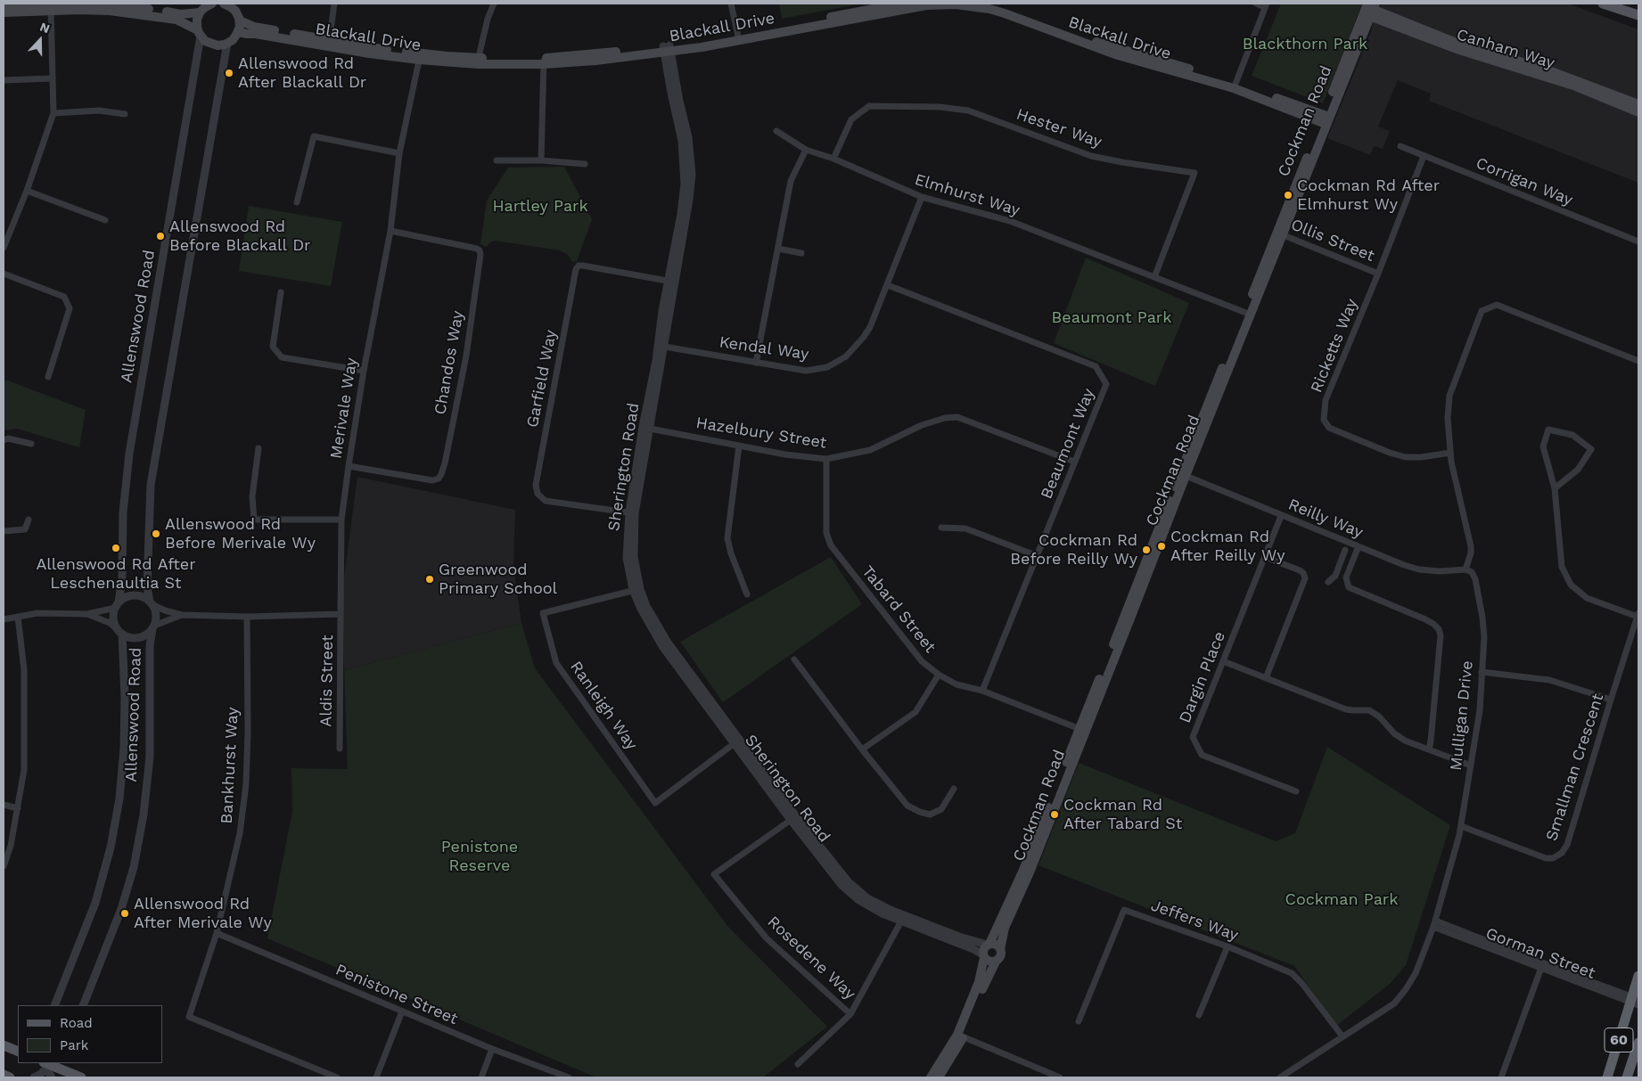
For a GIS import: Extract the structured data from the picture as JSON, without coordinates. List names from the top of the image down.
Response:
{
  "streets": {
    "highway": ["60"],
    "main road": ["Blackall Drive", "Canham Way", "Cockman Road"],
    "street": [
      "Hester Way",
      "Corrigan Way",
      "Elmhurst Way",
      "Ollis Street",
      "Allenswood Road",
      "Ricketts Way",
      "Kendal Way",
      "Chandos Way",
      "Garfield Way",
      "Merivale Way",
      "Hazelbury Street",
      "Beaumont Way",
      "Sherington Road",
      "Reilly Way",
      "Tabard Street",
      "Dargin Place",
      "Aldis Street",
      "Ranleigh Way",
      "Mulligan Drive",
      "Bankhurst Way",
      "Smallman Crescent",
      "Jeffers Way",
      "Gorman Street",
      "Rosedene Way",
      "Penistone Street"
    ]
  },
  "crossings": [
    ["Blackall Drive", "Cockman Road"],
    ["Blackall Drive", "Merivale Way"],
    ["Blackall Drive", "Sherington Road"],
    ["Canham Way", "Cockman Road"],
    ["Cockman Road", "Elmhurst Way"],
    ["Cockman Road", "Ollis Street"],
    ["Cockman Road", "Sherington Road"],
    ["Cockman Road", "Reilly Way"],
    ["Cockman Road", "Tabard Street"],
    ["Hester Way", "Elmhurst Way"],
    ["Corrigan Way", "Ricketts Way"],
    ["Elmhurst Way", "Kendal Way"],
    ["Ollis Street", "Ricketts Way"],
    ["Kendal Way", "Beaumont Way"],
    ["Kendal Way", "Sherington Road"],
    ["Chandos Way", "Merivale Way"],
    ["Garfield Way", "Sherington Road"],
    ["Merivale Way", "Aldis Street"],
    ["Hazelbury Street", "Beaumont Way"],
    ["Hazelbury Street", "Sherington Road"],
    ["Hazelbury Street", "Tabard Street"],
    ["Beaumont Way", "Tabard Street"],
    ["Sherington Road", "Ranleigh Way"],
    ["Sherington Road", "Rosedene Way"],
    ["Reilly Way", "Dargin Place"],
    ["Reilly Way", "Mulligan Drive"],
    ["Mulligan Drive", "Smallman Crescent"],
    ["Mulligan Drive", "Jeffers Way"],
    ["Mulligan Drive", "Gorman Street"],
    ["Bankhurst Way", "Penistone Street"],
    ["Gorman Street", "60"]
  ],
  "parks": [
    "Blackthorn Park",
    "Hartley Park",
    "Beaumont Park",
    "Penistone Reserve",
    "Cockman Park"
  ],
  "places": [
    "Allenswood Rd After Blackall Dr",
    "Cockman Rd After Elmhurst Wy",
    "Allenswood Rd Before Blackall Dr",
    "Allenswood Rd Before Merivale Wy",
    "Cockman Rd After Reilly Wy",
    "Allenswood Rd After Leschenaultia St",
    "Cockman Rd Before Reilly Wy",
    "Greenwood Primary School",
    "Cockman Rd After Tabard St",
    "Allenswood Rd After Merivale Wy"
  ],
  "legend": ["Road", "Park"],
  "north": "top"
}
